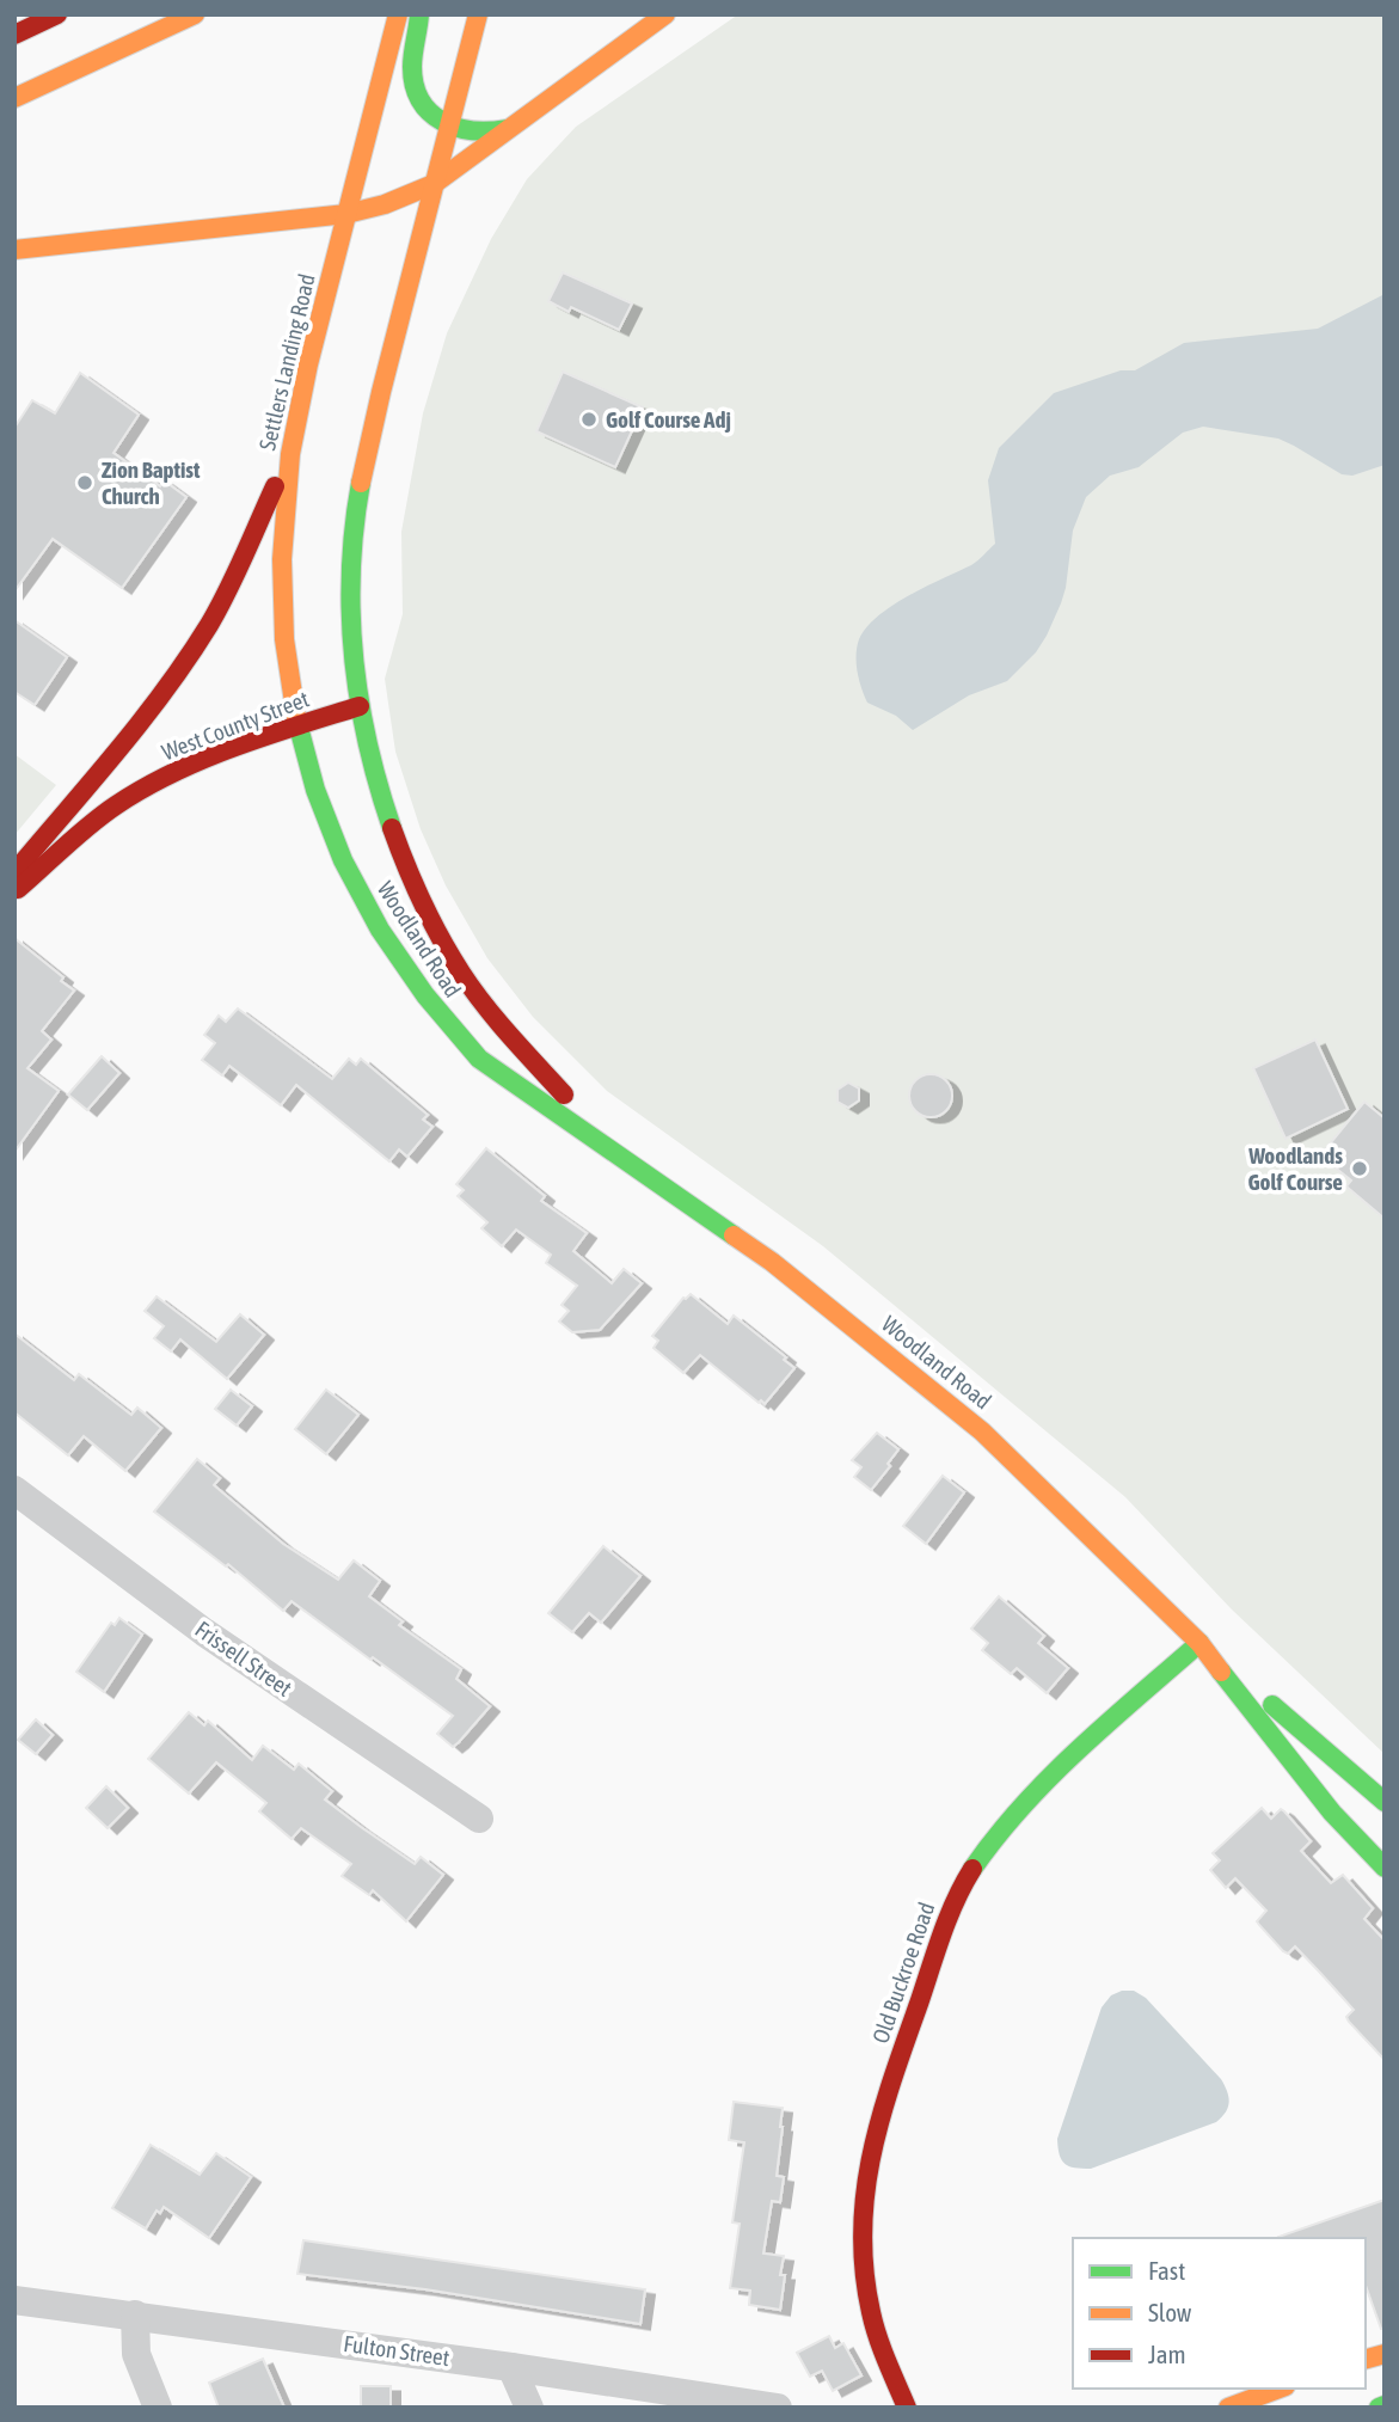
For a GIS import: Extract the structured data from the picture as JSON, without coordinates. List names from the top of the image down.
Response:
{
  "streets": {
    "main road": [
      "Settlers Landing Road",
      "West County Street",
      "Woodland Road",
      "Old Buckroe Road"
    ],
    "street": ["Frissell Street", "Fulton Street"]
  },
  "crossings": [
    ["Settlers Landing Road", "West County Street"],
    ["Settlers Landing Road", "Woodland Road"],
    ["West County Street", "Woodland Road"],
    ["Woodland Road", "Old Buckroe Road"]
  ],
  "places": ["Golf Course Adj", "Zion Baptist Church", "Woodlands Golf Course"],
  "legend": ["Fast", "Slow", "Jam"]
}
